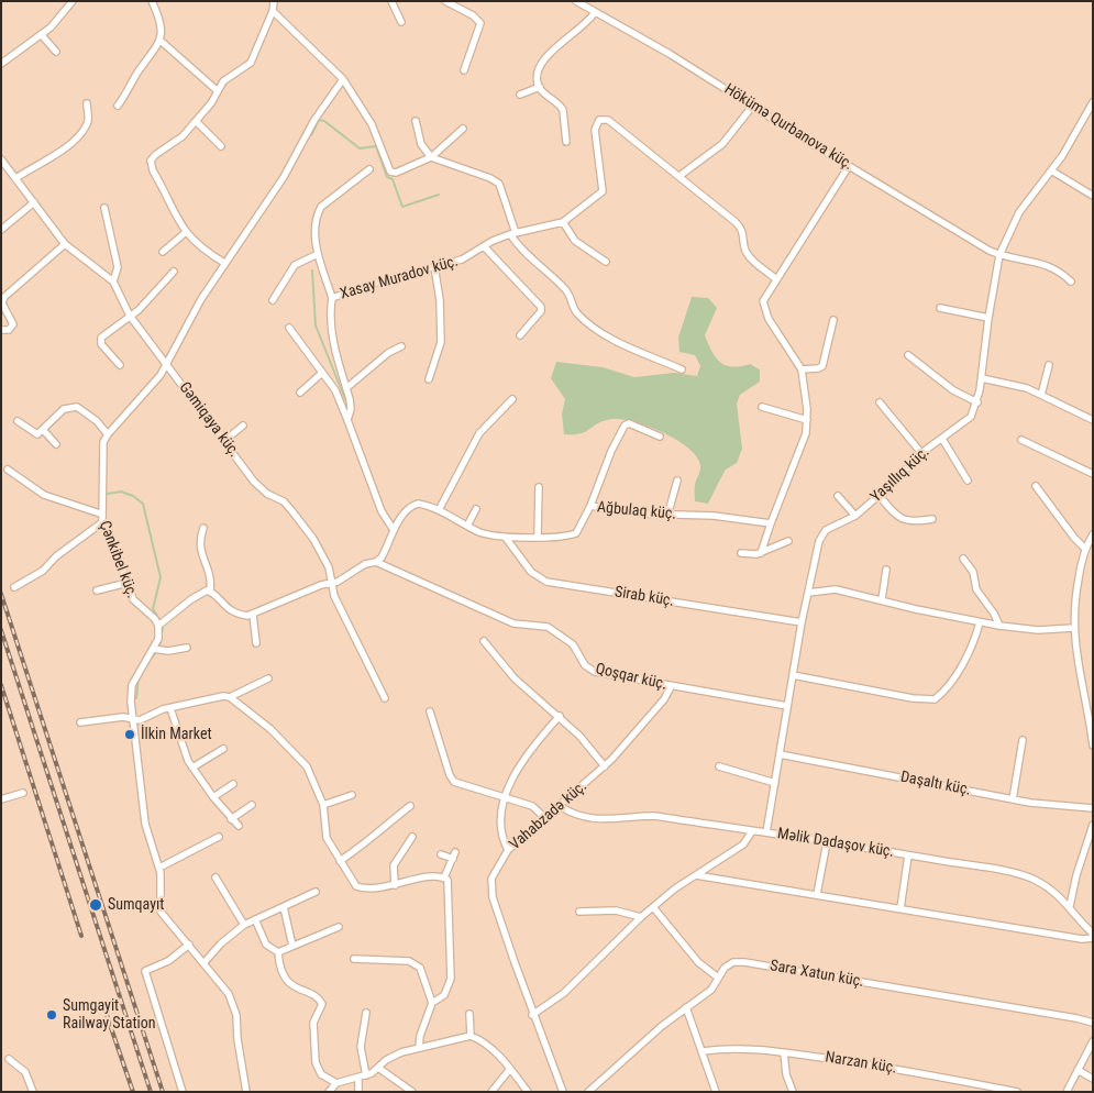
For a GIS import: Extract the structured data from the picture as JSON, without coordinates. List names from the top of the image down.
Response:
{
  "streets": {
    "street": [
      "Hökümə Qurbanova küç.",
      "Xasay Muradov küç.",
      "Gəmiqaya küç.",
      "Yaşıllıq küç.",
      "Ağbulaq küç.",
      "Çənkibel küç.",
      "Sirab küç.",
      "Qoşqar küç.",
      "Daşaltı küç.",
      "Vahabzadə küç.",
      "Məlik Dadaşov küç.",
      "Sara Xatun küç.",
      "Narzan küç."
    ]
  },
  "crossings": [
    ["Hökümə Qurbanova küç.", "Yaşıllıq küç."],
    ["Xasay Muradov küç.", "Ağbulaq küç."],
    ["Yaşıllıq küç.", "Sirab küç."],
    ["Yaşıllıq küç.", "Qoşqar küç."],
    ["Yaşıllıq küç.", "Daşaltı küç."],
    ["Yaşıllıq küç.", "Məlik Dadaşov küç."],
    ["Ağbulaq küç.", "Sirab küç."],
    ["Ağbulaq küç.", "Qoşqar küç."],
    ["Qoşqar küç.", "Vahabzadə küç."],
    ["Vahabzadə küç.", "Məlik Dadaşov küç."]
  ],
  "places": ["İlkin Market", "Sumqayıt", "Sumgayit Railway Station"]
}
